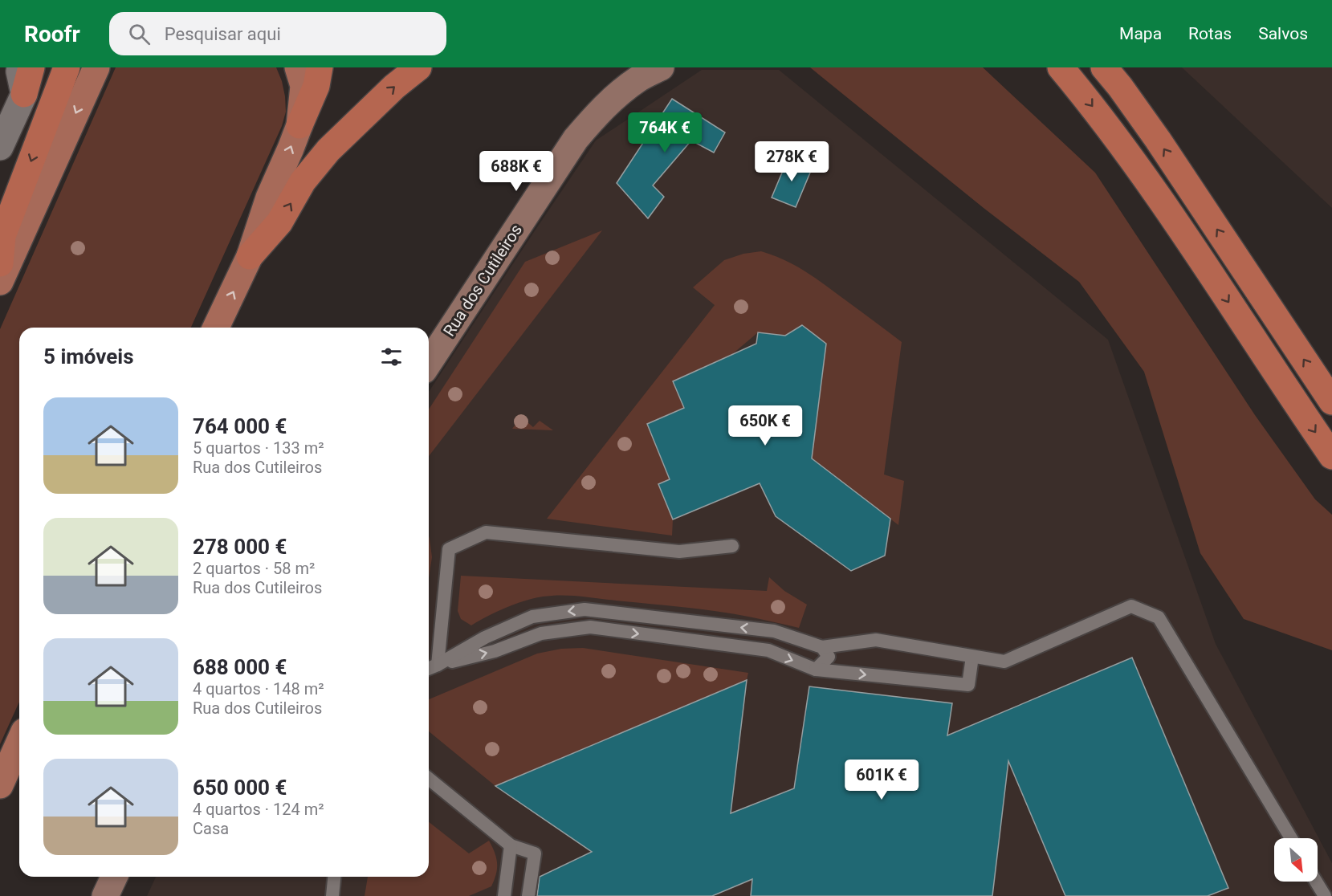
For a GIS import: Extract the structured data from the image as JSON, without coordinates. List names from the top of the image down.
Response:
{
  "streets": {
    "main road": ["Rua dos Cutileiros"]
  },
  "north": "bottom right",
  "page": {
    "header": "Roofr",
    "search": "Pesquisar aqui",
    "nav": ["Mapa", "Rotas", "Salvos"],
    "price": [
      "764K €",
      "278K €",
      "688K €",
      "650K €",
      "601K €"
    ],
    "heading": "5 imóveis",
    "list": [
      {
        "name": "764 000 €",
        "note": "5 quartos · 133 m² · Rua dos Cutileiros"
      },
      {
        "name": "278 000 €",
        "note": "2 quartos · 58 m² · Rua dos Cutileiros"
      },
      {
        "name": "688 000 €",
        "note": "4 quartos · 148 m² · Rua dos Cutileiros"
      },
      {
        "name": "650 000 €",
        "note": "4 quartos · 124 m² · Casa"
      }
    ]
  }
}
